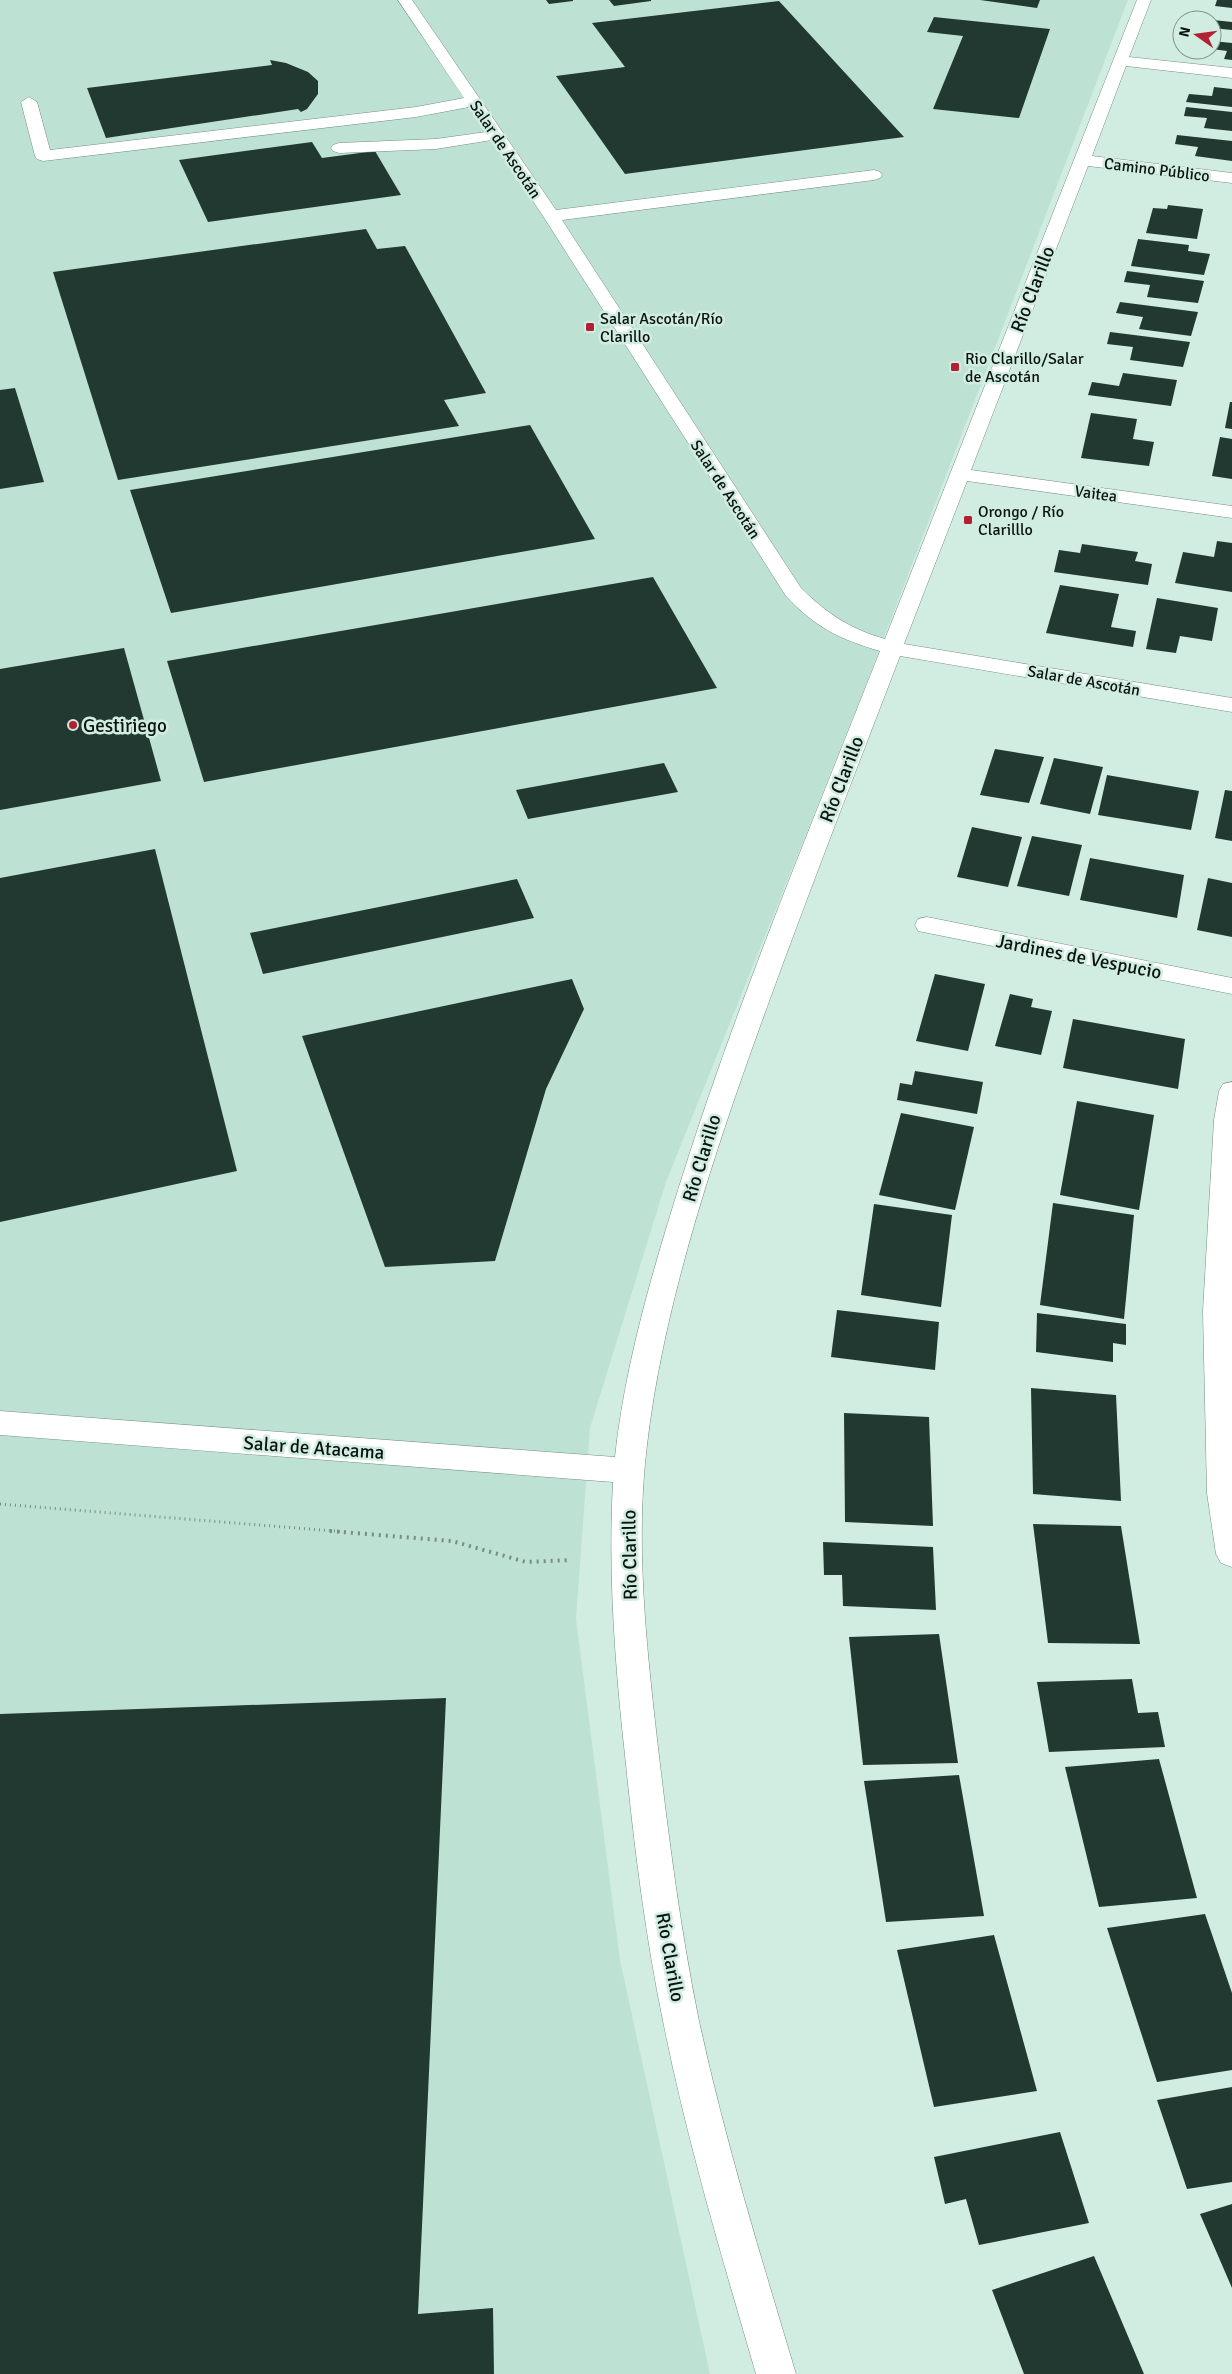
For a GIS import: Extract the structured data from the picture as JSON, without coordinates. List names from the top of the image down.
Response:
{
  "streets": {
    "street": [
      "Salar de Ascotán",
      "Camino Público",
      "Río Clarillo",
      "Vaitea",
      "Jardines de Vespucio",
      "Salar de Atacama"
    ]
  },
  "crossings": [
    ["Salar de Ascotán", "Río Clarillo"],
    ["Camino Público", "Río Clarillo"],
    ["Río Clarillo", "Vaitea"],
    ["Río Clarillo", "Salar de Atacama"]
  ],
  "places": {
    "transit": ["Salar Ascotán/Río Clarillo", "Rio Clarillo/Salar de Ascotán", "Orongo / Río Clarilllo"],
    "other": ["Gestiriego"]
  },
  "north": "left"
}
